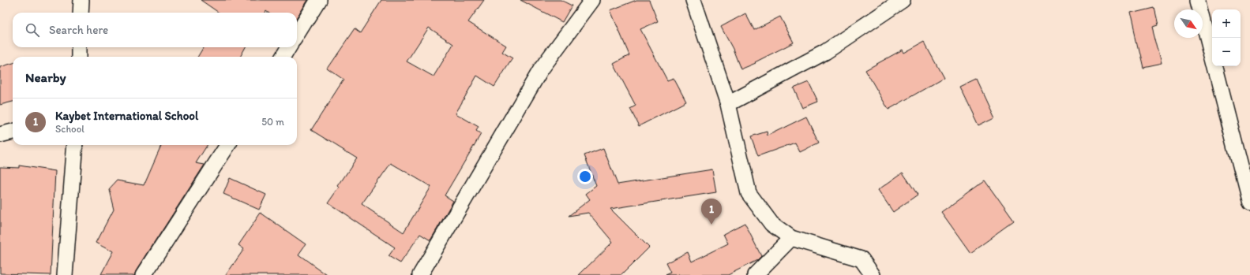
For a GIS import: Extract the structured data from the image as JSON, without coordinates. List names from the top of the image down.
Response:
{
  "north": "bottom right",
  "page": {
    "map_buttons": ["+", "−"],
    "search": "Search here",
    "heading": "Nearby",
    "list": [
      {
        "mark": "1",
        "name": "Kaybet International School",
        "note": "School",
        "value": "50 m"
      }
    ],
    "pins": "1"
  }
}
